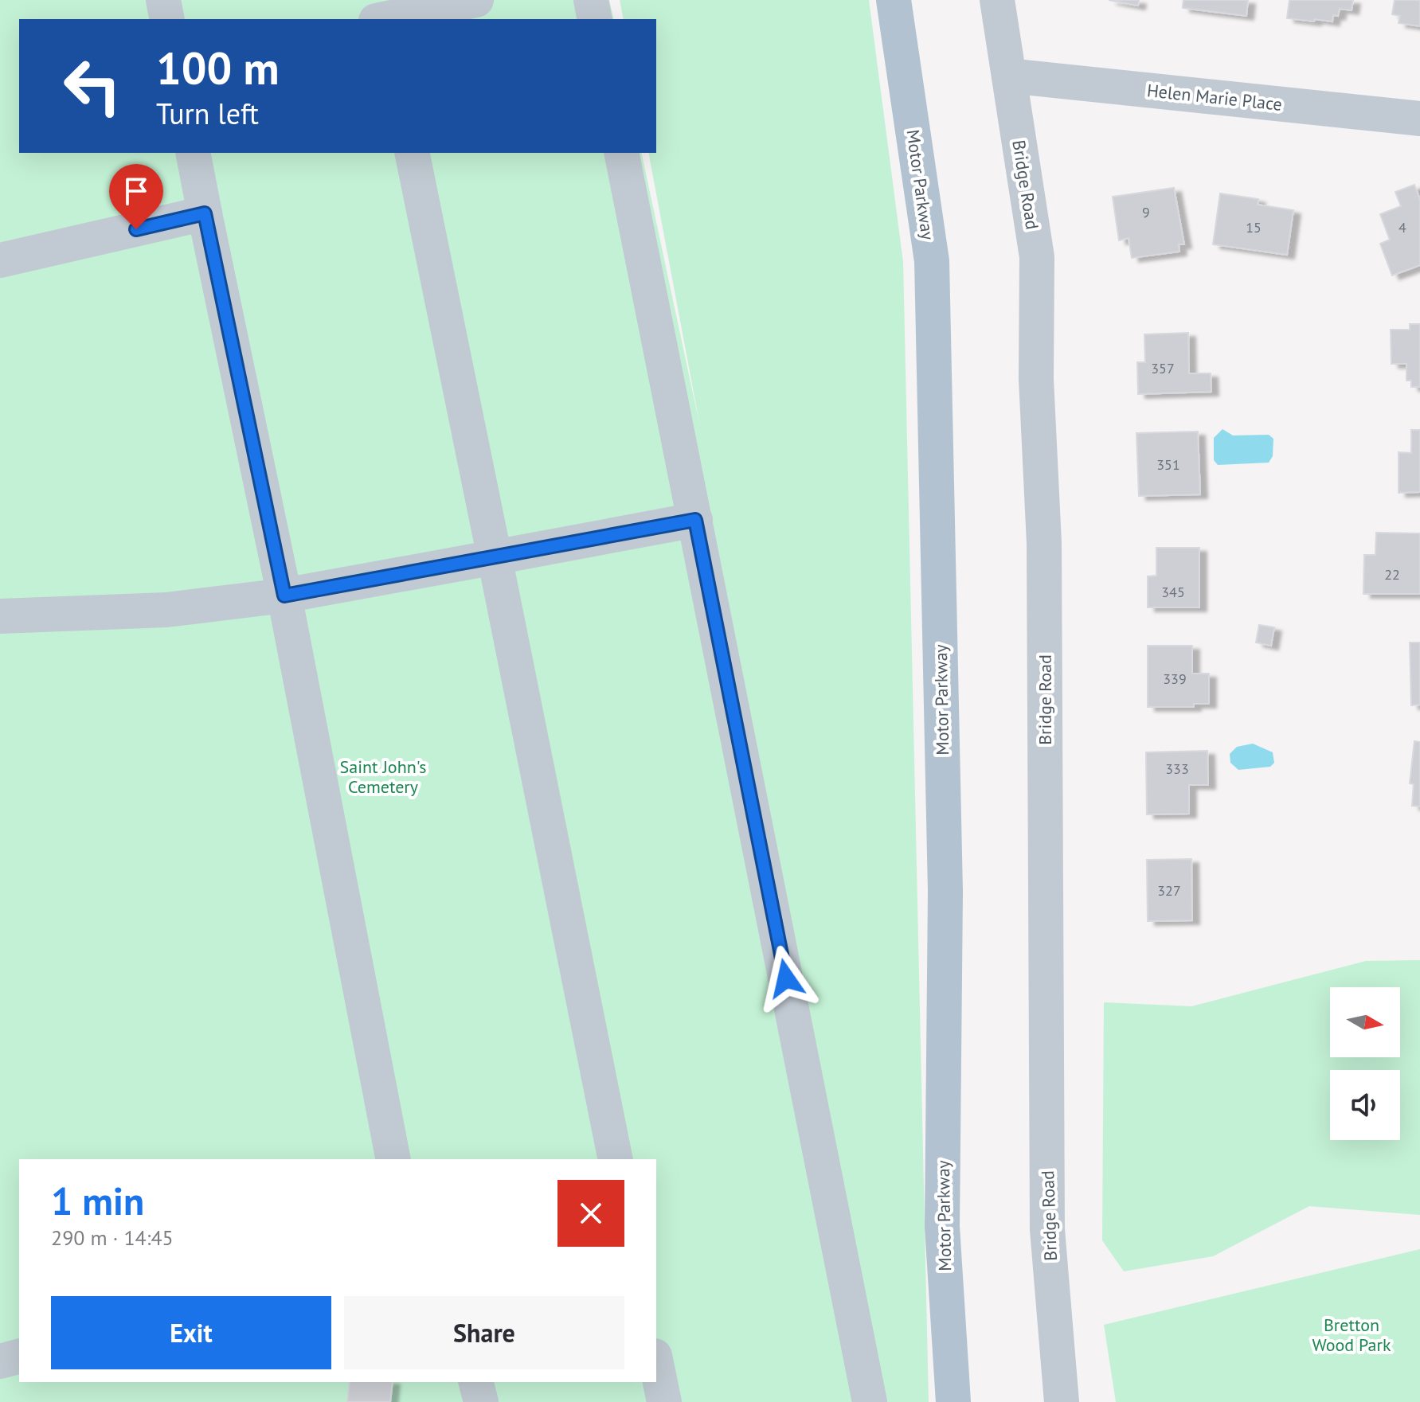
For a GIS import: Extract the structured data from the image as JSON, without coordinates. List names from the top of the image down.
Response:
{
  "streets": {
    "main road": ["Motor Parkway"],
    "street": ["Helen Marie Place", "Bridge Road"]
  },
  "crossings": [
    ["Helen Marie Place", "Bridge Road"]
  ],
  "parks": ["Saint John's Cemetery", "Bretton Wood Park"],
  "house_numbers": [
    "9",
    "15",
    "4",
    "357",
    "351",
    "22",
    "345",
    "339",
    "333",
    "327"
  ],
  "north": "right",
  "page": {
    "turn": ["100 m", "Turn left"],
    "heading": ["1 min", "290 m · 14:45"],
    "buttons": ["Exit", "Share"]
  }
}
